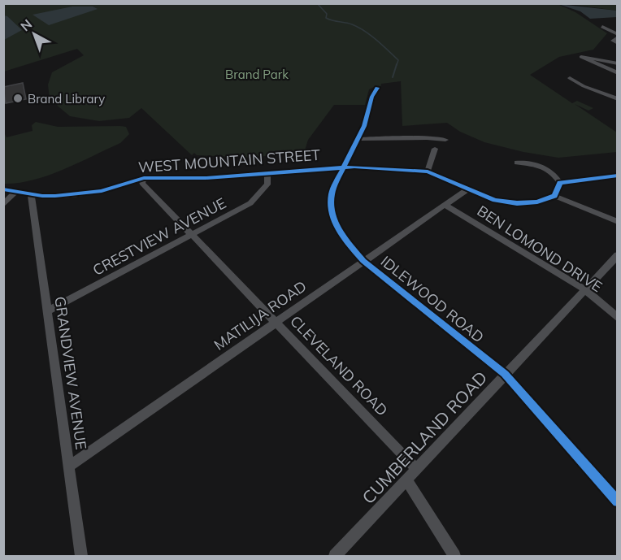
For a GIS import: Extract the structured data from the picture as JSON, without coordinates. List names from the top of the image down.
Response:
{
  "streets": {
    "street": [
      "WEST MOUNTAIN STREET",
      "CRESTVIEW AVENUE",
      "BEN LOMOND DRIVE",
      "IDLEWOOD ROAD",
      "MATILIJA ROAD",
      "CLEVELAND ROAD",
      "GRANDVIEW AVENUE",
      "CUMBERLAND ROAD"
    ]
  },
  "crossings": [
    ["WEST MOUNTAIN STREET", "CRESTVIEW AVENUE"],
    ["WEST MOUNTAIN STREET", "IDLEWOOD ROAD"],
    ["WEST MOUNTAIN STREET", "MATILIJA ROAD"],
    ["WEST MOUNTAIN STREET", "CLEVELAND ROAD"],
    ["WEST MOUNTAIN STREET", "GRANDVIEW AVENUE"],
    ["CRESTVIEW AVENUE", "CLEVELAND ROAD"],
    ["CRESTVIEW AVENUE", "GRANDVIEW AVENUE"],
    ["BEN LOMOND DRIVE", "MATILIJA ROAD"],
    ["BEN LOMOND DRIVE", "CUMBERLAND ROAD"],
    ["IDLEWOOD ROAD", "MATILIJA ROAD"],
    ["IDLEWOOD ROAD", "CUMBERLAND ROAD"],
    ["MATILIJA ROAD", "CLEVELAND ROAD"],
    ["MATILIJA ROAD", "GRANDVIEW AVENUE"],
    ["CLEVELAND ROAD", "CUMBERLAND ROAD"]
  ],
  "parks": ["Brand Park"],
  "places": ["Brand Library"],
  "north": "top left"
}
